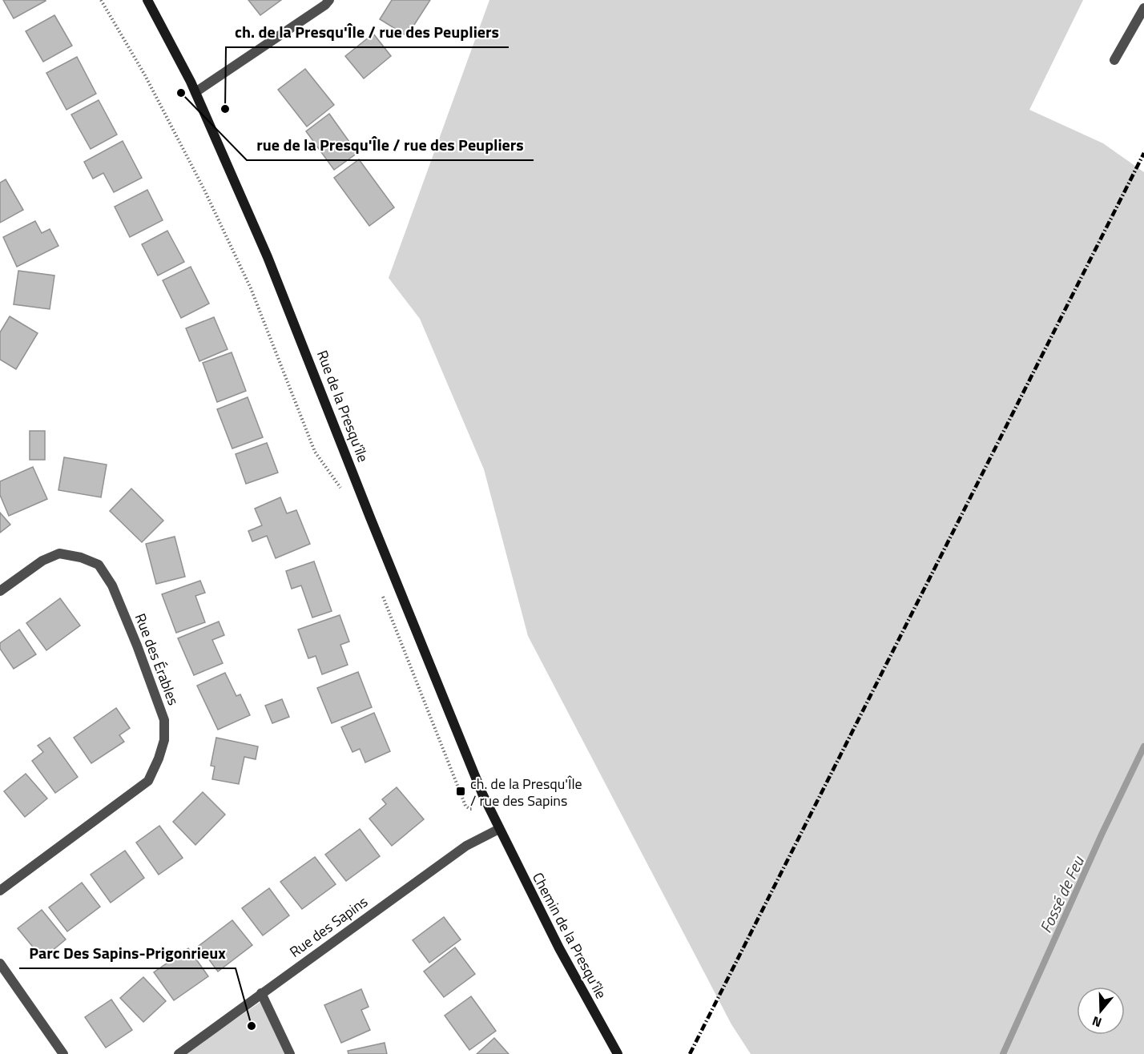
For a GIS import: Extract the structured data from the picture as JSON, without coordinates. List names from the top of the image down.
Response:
{
  "streets": {
    "street": [
      "Rue de la Presqu'île",
      "Rue des Érables",
      "Rue des Sapins",
      "Chemin de la Presqu'île"
    ]
  },
  "crossings": [
    ["Rue de la Presqu'île", "Rue des Sapins"],
    ["Rue de la Presqu'île", "Chemin de la Presqu'île"],
    ["Rue des Sapins", "Chemin de la Presqu'île"]
  ],
  "water": ["Fossé de Feu"],
  "places": {
    "other": ["rue de la Presqu'Île / rue des Peupliers", "ch. de la Presqu'Île / rue des Peupliers", "Parc Des Sapins-Prigonrieux"],
    "transit": ["ch. de la Presqu'Île / rue des Sapins"]
  },
  "north": "bottom"
}
